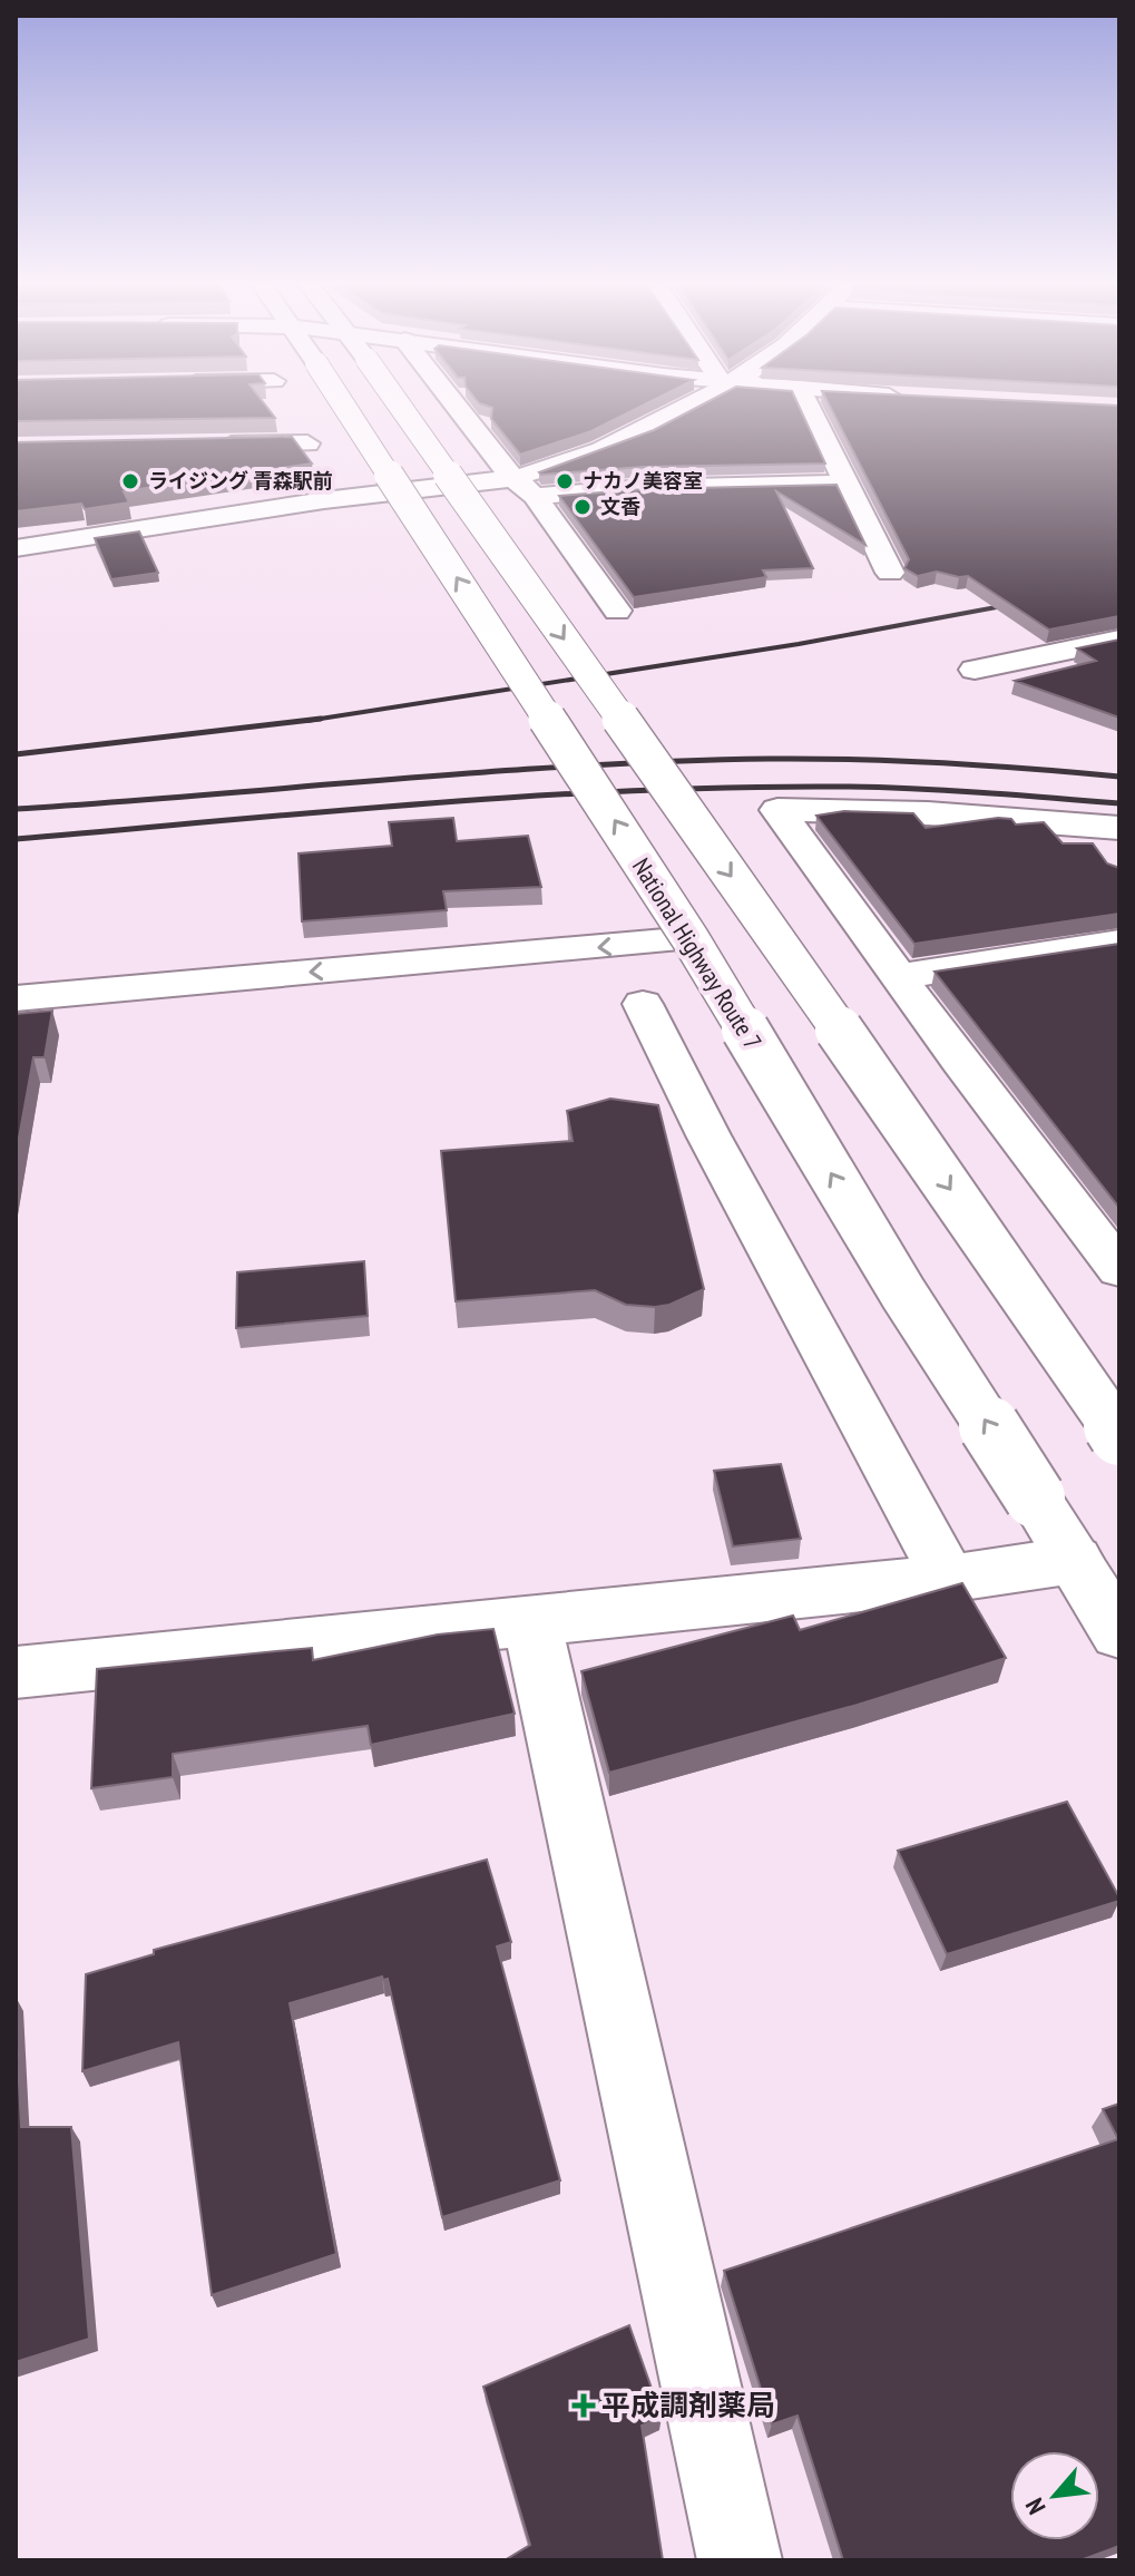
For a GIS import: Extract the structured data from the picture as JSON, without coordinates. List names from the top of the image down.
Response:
{
  "streets": {
    "main road": ["National Highway Route 7"]
  },
  "places": {
    "other": ["ライジング 青森駅前", "ナカノ美容室", "文香"],
    "health": ["平成調剤薬局"]
  },
  "north": "bottom left"
}
